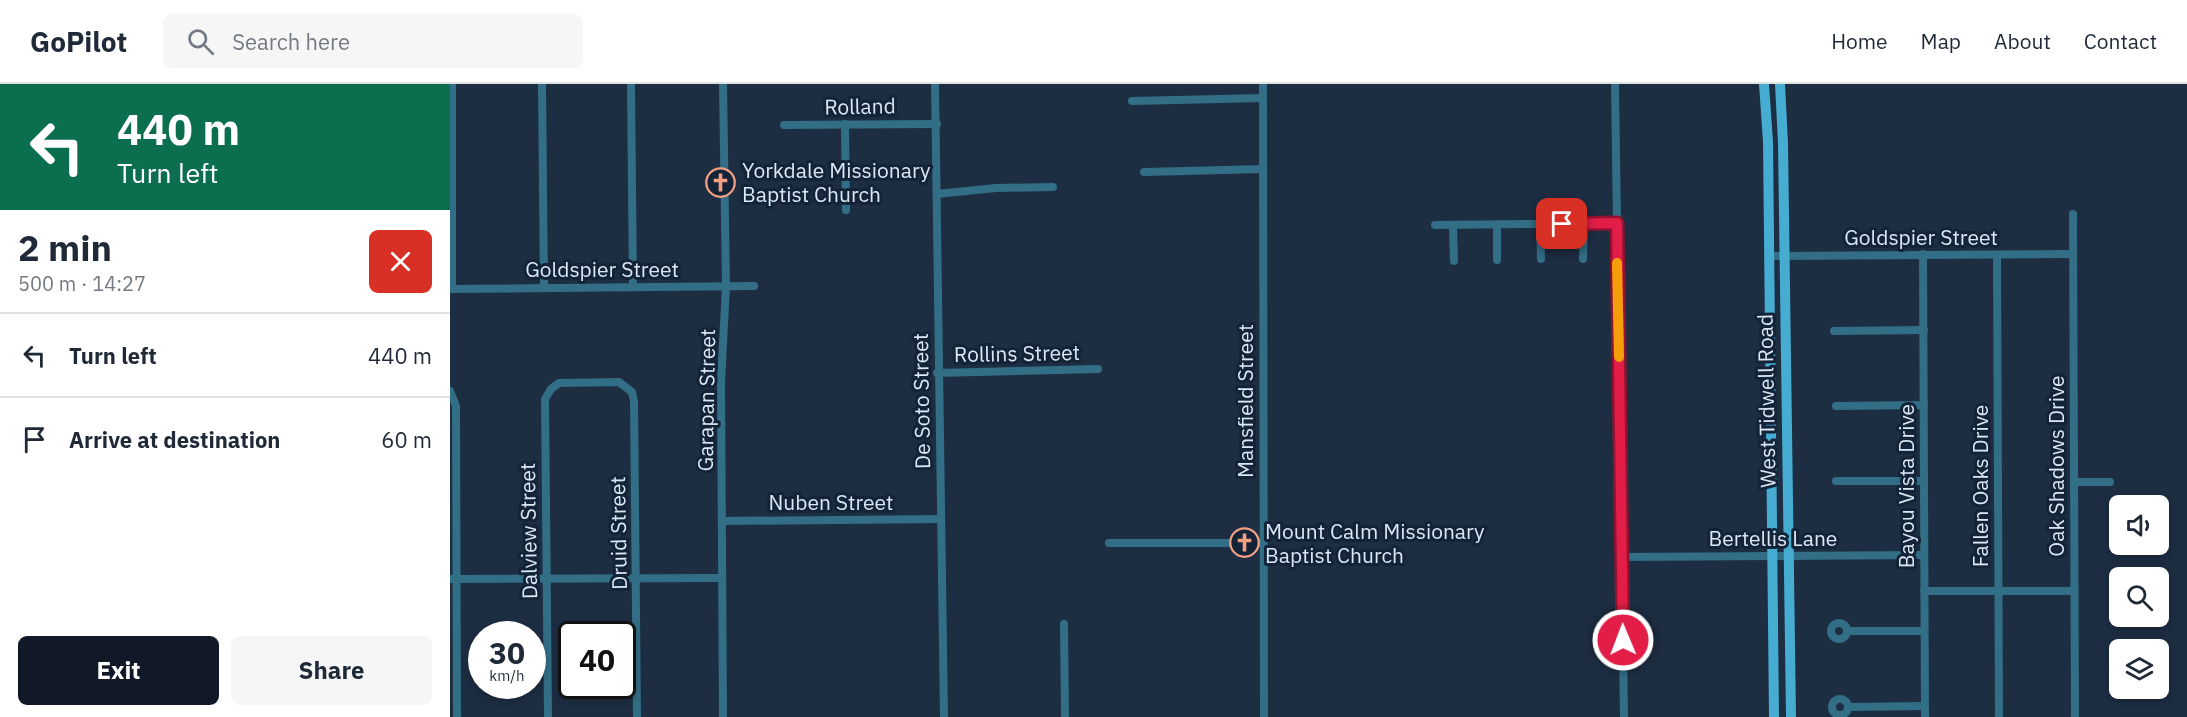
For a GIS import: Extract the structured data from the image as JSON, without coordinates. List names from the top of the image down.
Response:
{
  "streets": {
    "main road": ["West Tidwell Road"],
    "street": [
      "Rolland",
      "Goldspier Street",
      "Rollins Street",
      "Garapan Street",
      "De Soto Street",
      "Mansfield Street",
      "Oak Shadows Drive",
      "Bayou Vista Drive",
      "Fallen Oaks Drive",
      "Nuben Street",
      "Dalview Street",
      "Druid Street",
      "Bertellis Lane"
    ]
  },
  "crossings": [
    ["Rolland", "De Soto Street"],
    ["Goldspier Street", "Garapan Street"],
    ["Goldspier Street", "West Tidwell Road"],
    ["Goldspier Street", "Oak Shadows Drive"],
    ["Goldspier Street", "Bayou Vista Drive"],
    ["Goldspier Street", "Fallen Oaks Drive"],
    ["Rollins Street", "De Soto Street"],
    ["Garapan Street", "Nuben Street"],
    ["De Soto Street", "Nuben Street"],
    ["West Tidwell Road", "Bertellis Lane"],
    ["Bayou Vista Drive", "Bertellis Lane"],
    ["Dalview Street", "Druid Street"]
  ],
  "places": {
    "church": ["Yorkdale Missionary Baptist Church", "Mount Calm Missionary Baptist Church"]
  },
  "page": {
    "header": "GoPilot",
    "search": "Search here",
    "nav": [
      "Home",
      "Map",
      "About",
      "Contact"
    ],
    "turn": ["440 m", "Turn left"],
    "heading": ["2 min", "500 m · 14:27"],
    "list": [
      {
        "name": "Turn left",
        "value": "440 m"
      },
      {
        "name": "Arrive at destination",
        "value": "60 m"
      }
    ],
    "speed": "30 km/h",
    "limit": "40",
    "buttons": ["Exit", "Share"]
  }
}
